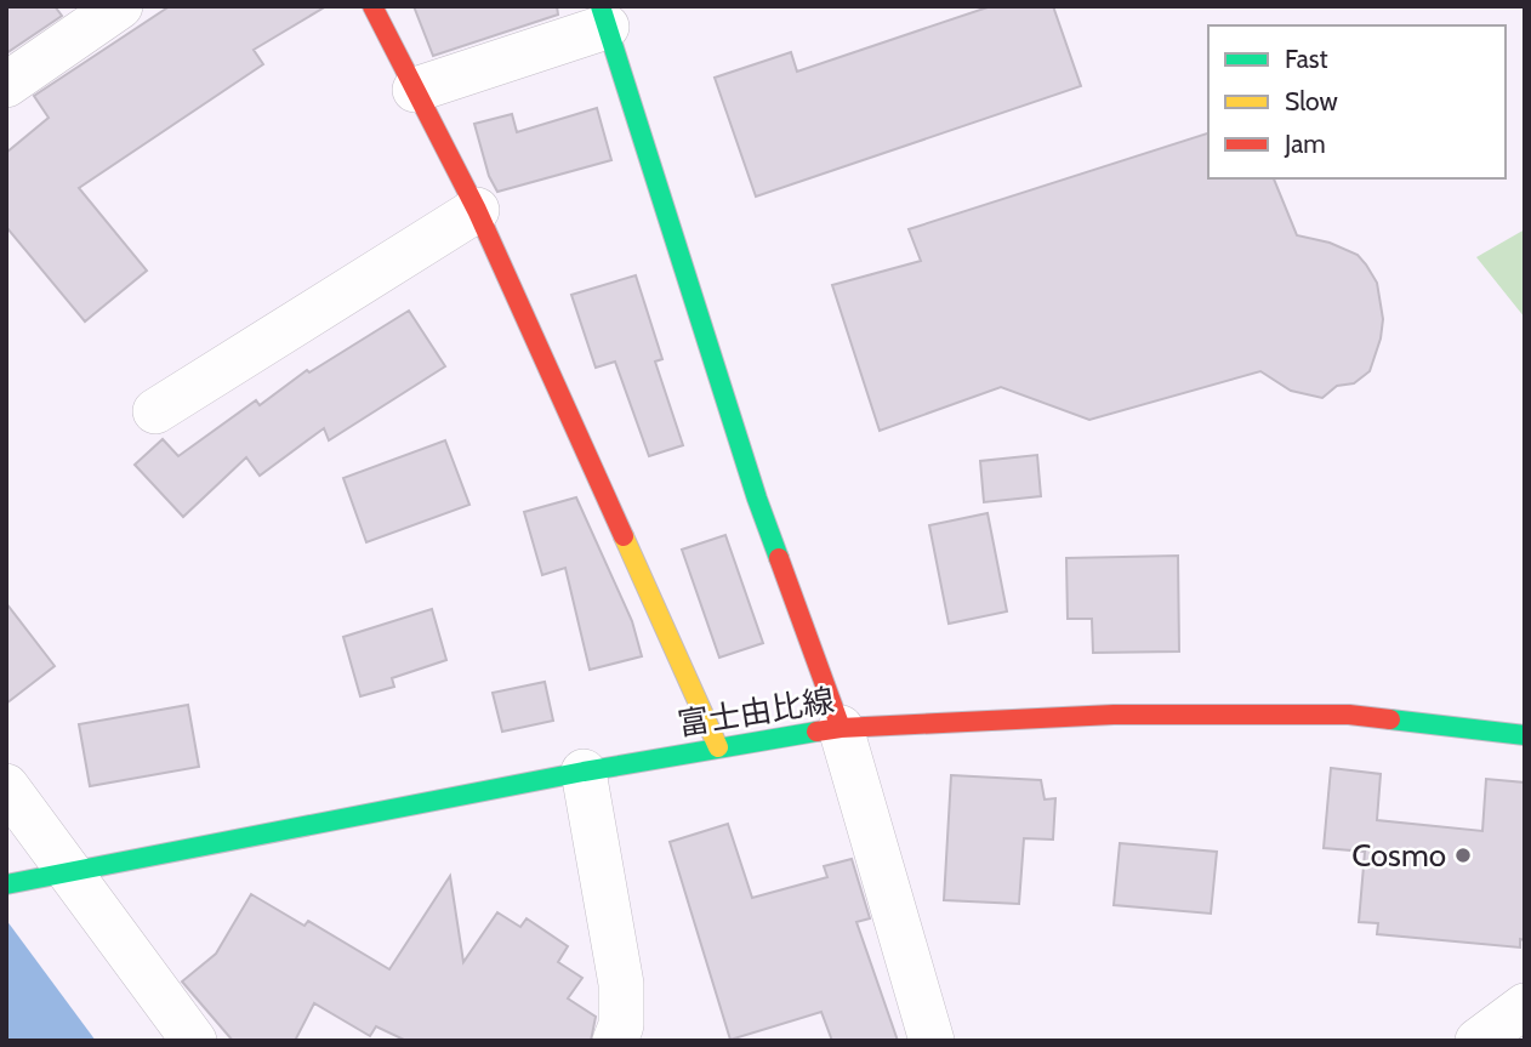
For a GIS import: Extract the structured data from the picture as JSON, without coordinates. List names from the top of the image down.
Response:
{
  "streets": {
    "street": ["富士由比線"]
  },
  "places": ["Cosmo"],
  "legend": ["Fast", "Slow", "Jam"]
}
